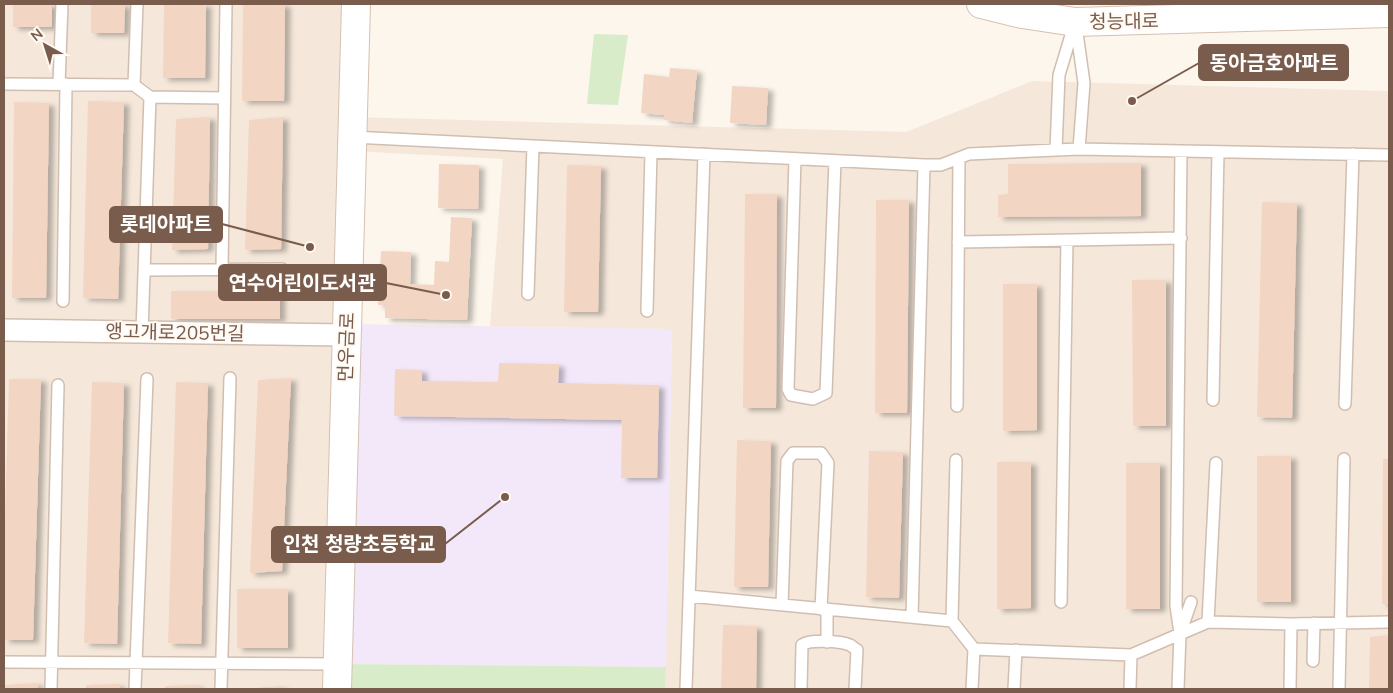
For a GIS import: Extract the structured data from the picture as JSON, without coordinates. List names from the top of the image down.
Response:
{
  "streets": {
    "main road": ["청능대로", "먼우금로"],
    "street": ["앵고개로205번길"]
  },
  "crossings": [
    ["앵고개로205번길", "먼우금로"]
  ],
  "places": [
    "동아금호아파트",
    "롯데아파트",
    "연수어린이도서관",
    "인천 청량초등학교"
  ],
  "north": "top left"
}
